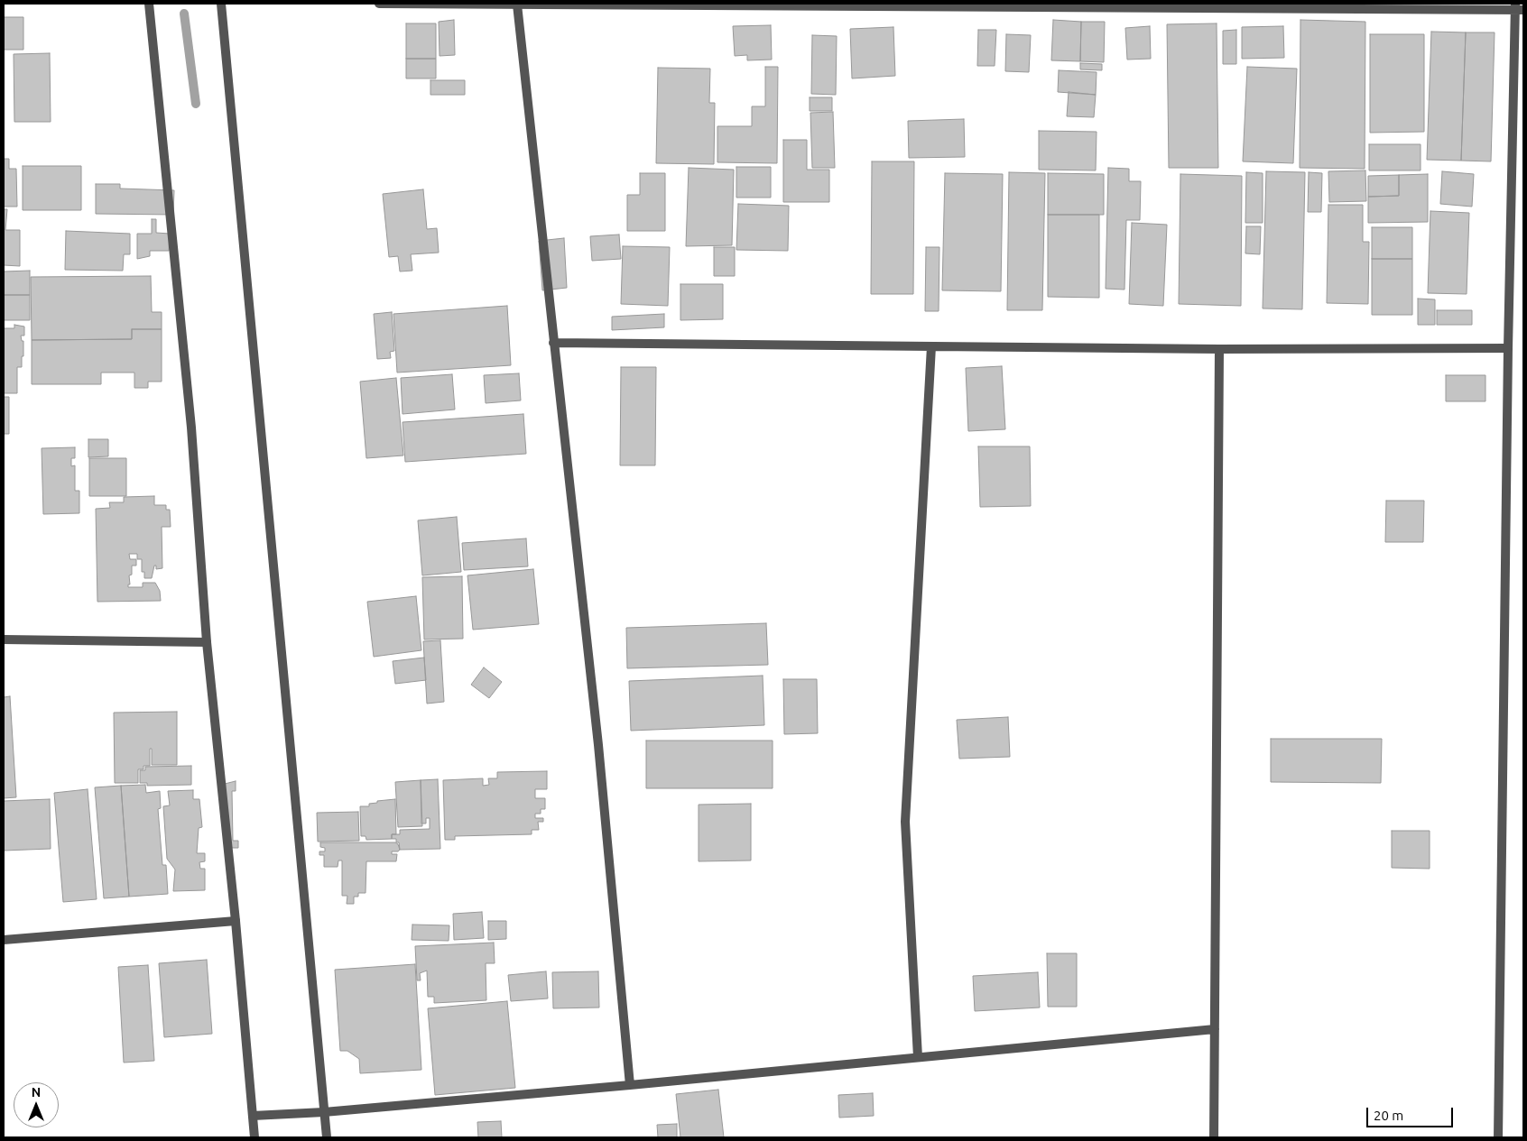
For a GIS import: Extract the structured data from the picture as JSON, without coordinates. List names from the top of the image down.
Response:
{
  "scale_bar": "20 m",
  "north": "top"
}
